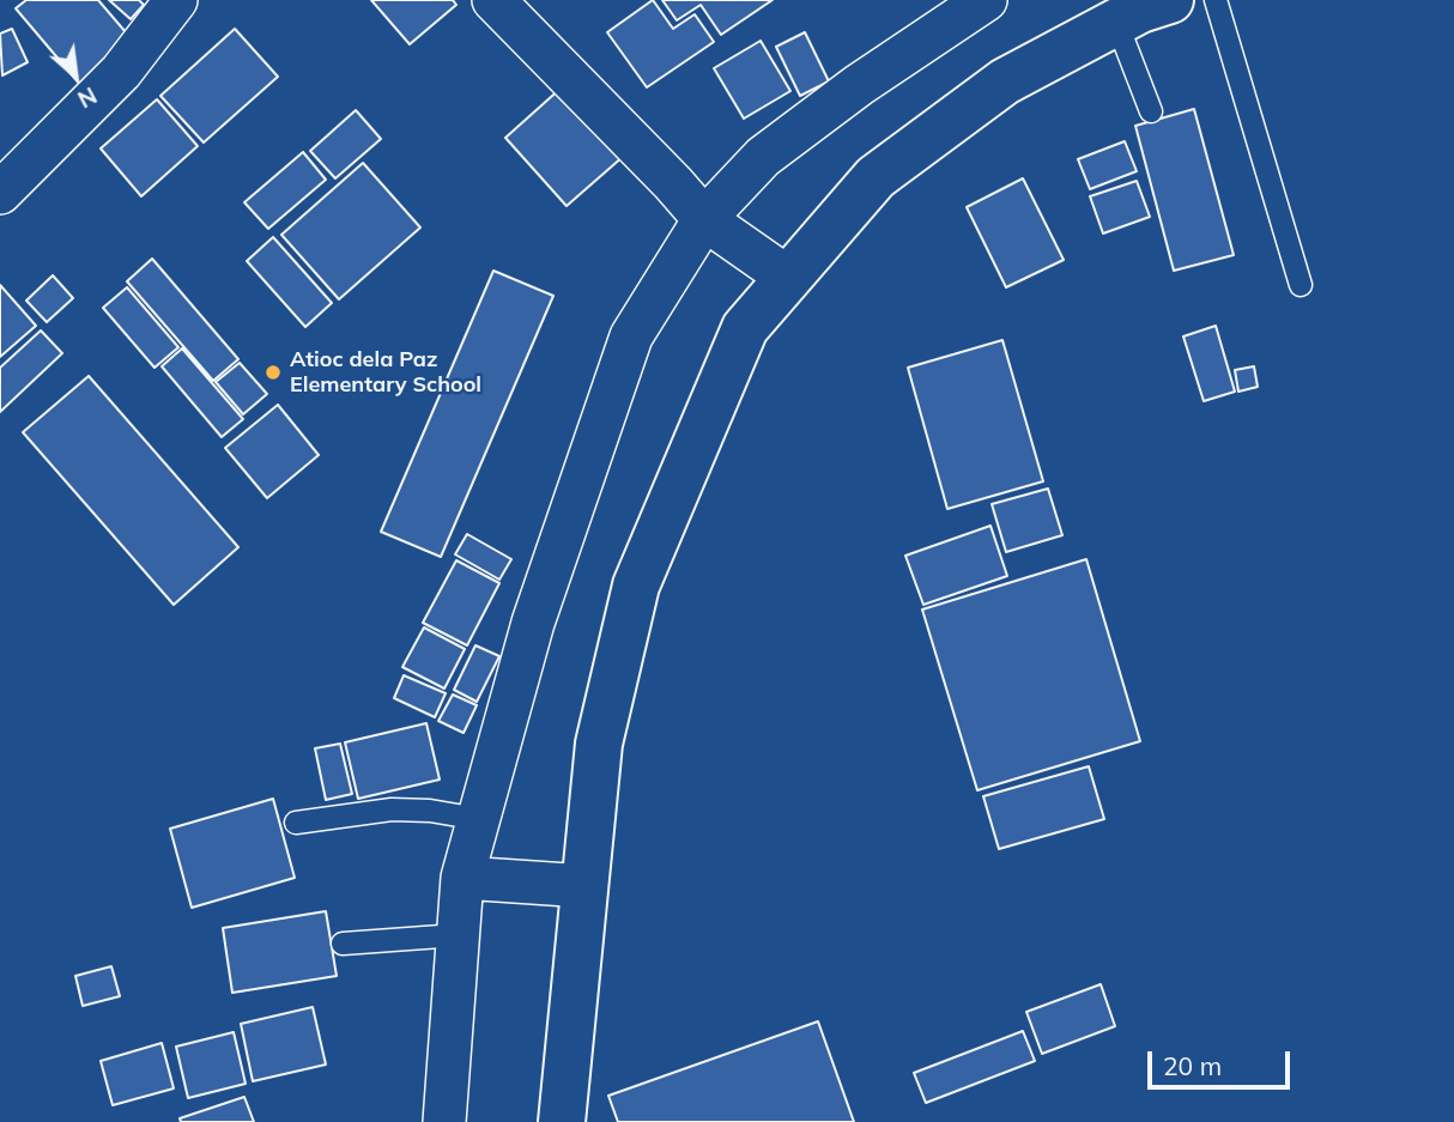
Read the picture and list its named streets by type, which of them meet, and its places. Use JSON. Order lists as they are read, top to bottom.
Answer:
{
  "places": ["Atioc dela Paz Elementary School"],
  "scale_bar": "20 m",
  "north": "bottom right"
}
